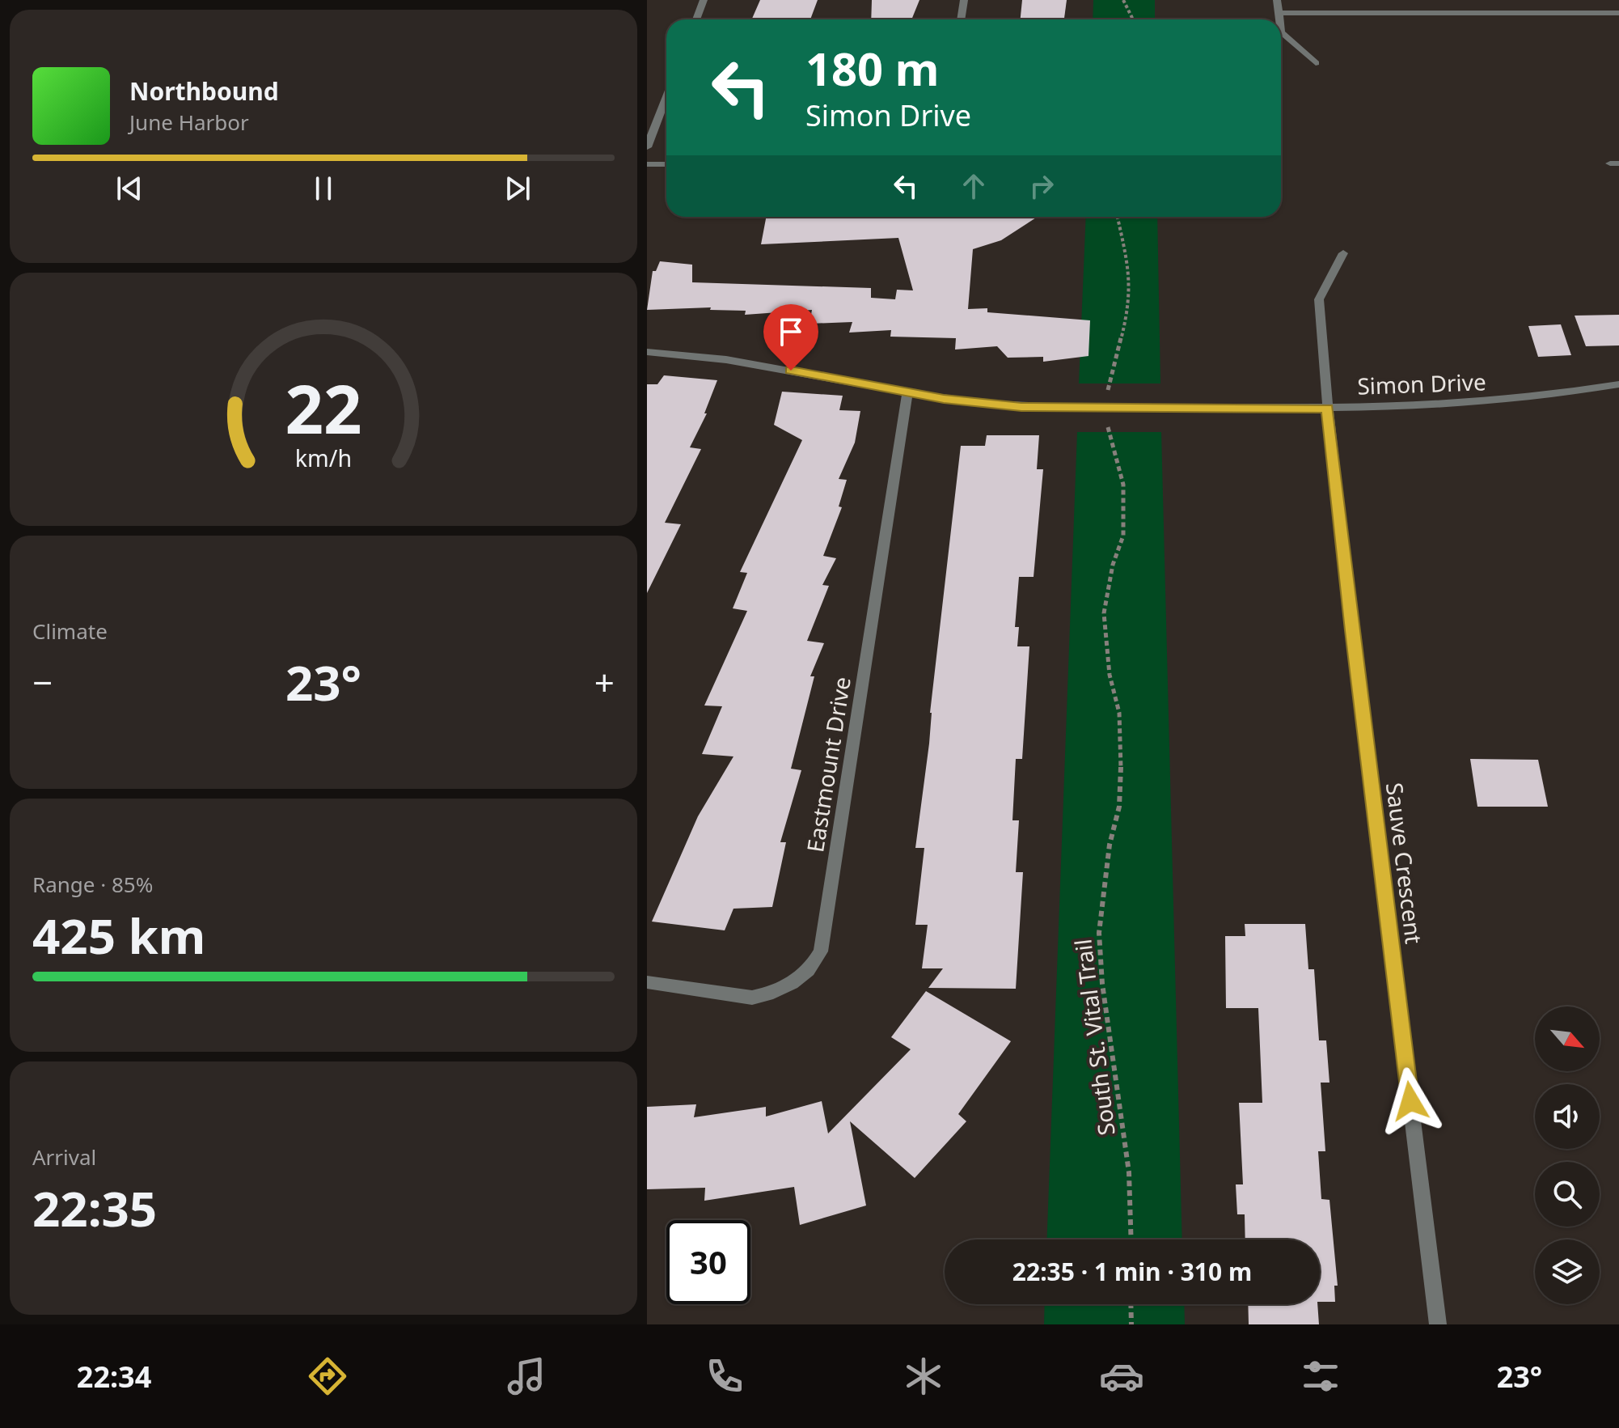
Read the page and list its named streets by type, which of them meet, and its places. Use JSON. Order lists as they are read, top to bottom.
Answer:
{
  "streets": {
    "street": ["Simon Drive", "Eastmount Drive", "Sauve Crescent"],
    "path": ["South St. Vital Trail"]
  },
  "crossings": [
    ["Simon Drive", "Eastmount Drive"],
    ["Simon Drive", "Sauve Crescent"],
    ["Simon Drive", "South St. Vital Trail"]
  ],
  "north": "bottom right",
  "page": {
    "turn": ["180 m", "Simon Drive"],
    "song": ["Northbound", "June Harbor"],
    "tile": [
      "Climate",
      ["Range · 85%", "425 km"],
      ["Arrival", "22:35"]
    ],
    "heat": ["−", "23°", "+"],
    "limit": "30",
    "trip": "22:35 · 1 min · 310 m",
    "tabs": ["22:34", "23°"],
    "gauge": ["22", "km/h"]
  }
}
